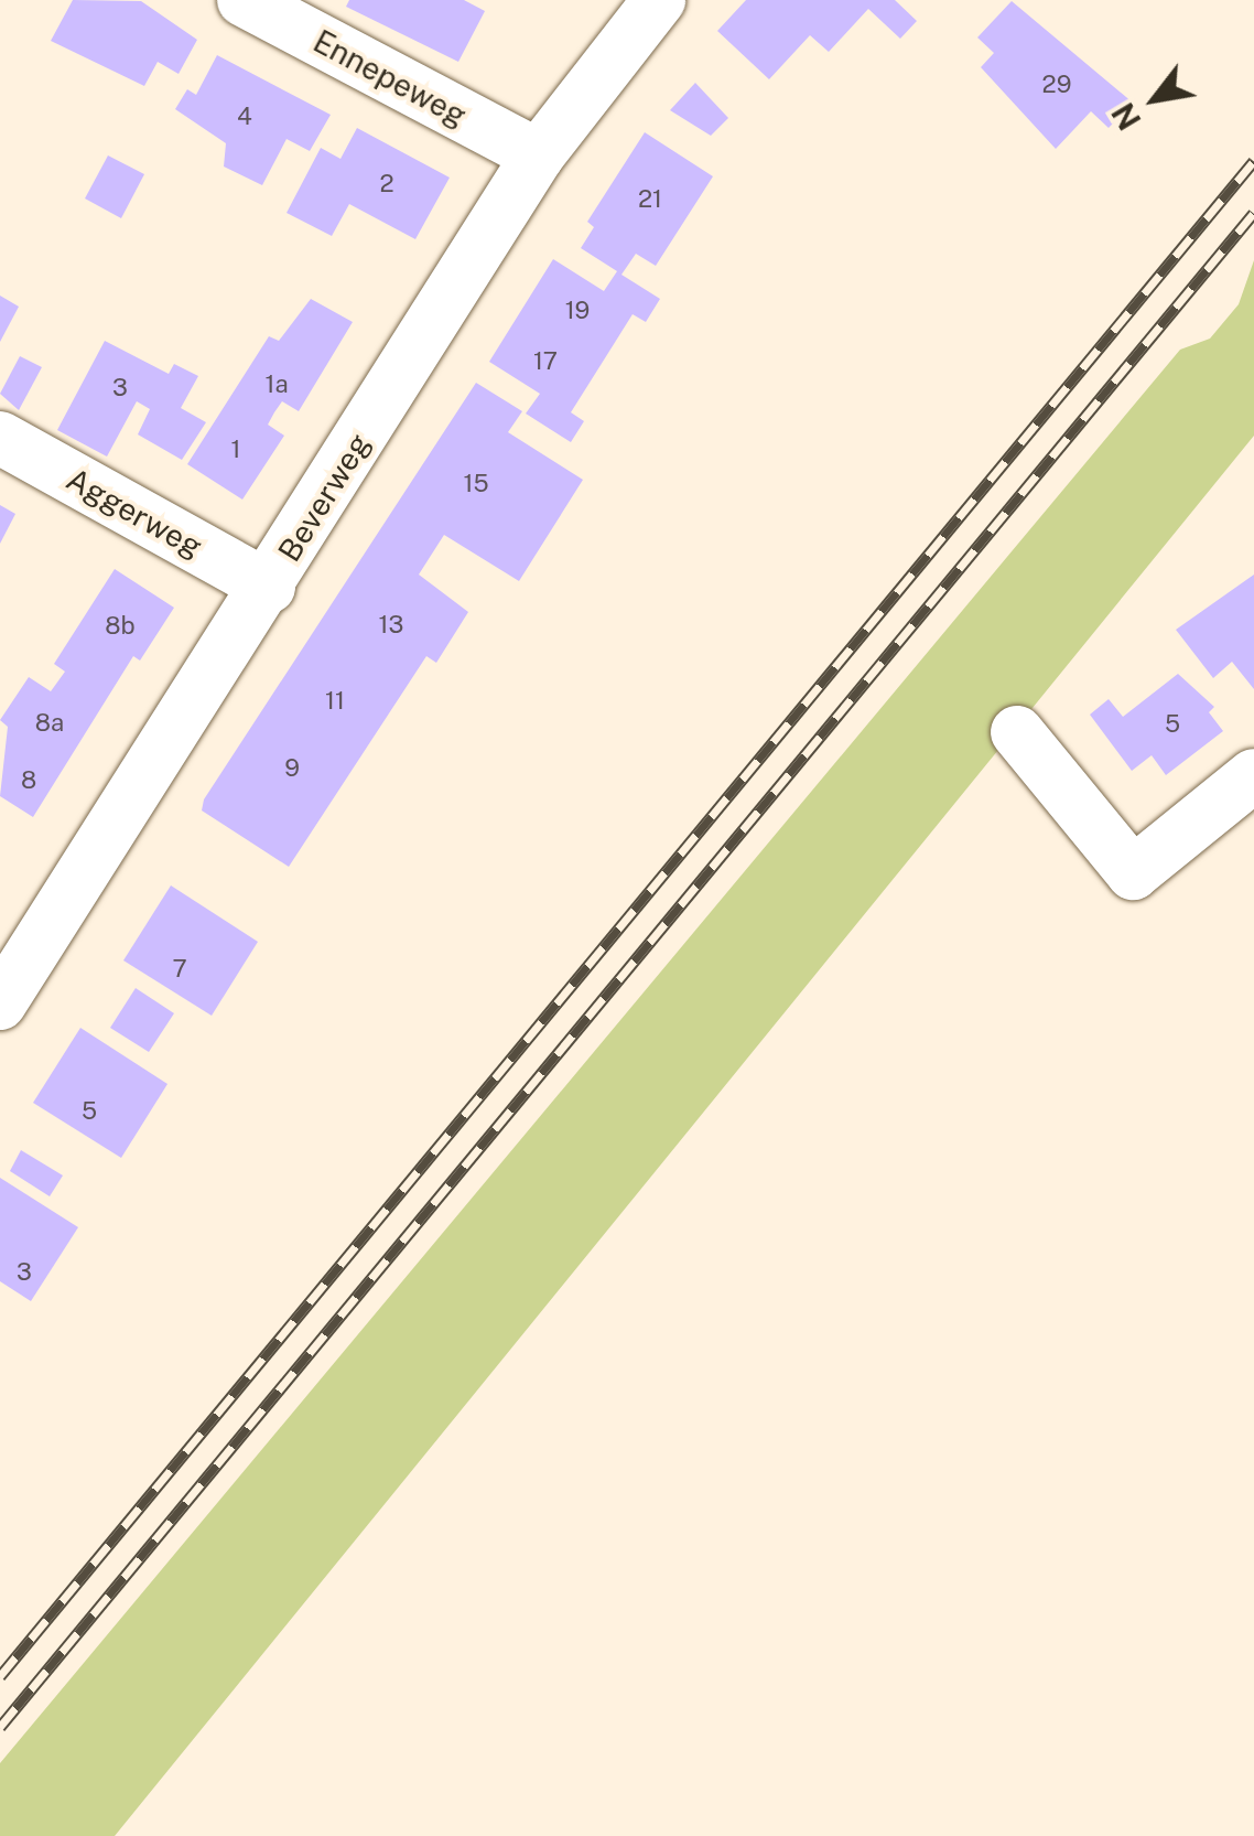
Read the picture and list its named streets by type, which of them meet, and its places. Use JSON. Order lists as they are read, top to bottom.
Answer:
{
  "streets": {
    "street": ["Ennepeweg", "Beverweg", "Aggerweg"]
  },
  "crossings": [
    ["Ennepeweg", "Beverweg"],
    ["Beverweg", "Aggerweg"]
  ],
  "house_numbers": [
    "29",
    "4",
    "2",
    "21",
    "19",
    "17",
    "1a",
    "3",
    "1",
    "15",
    "13",
    "8b",
    "11",
    "8a",
    "5",
    "9",
    "8",
    "7",
    "5",
    "3"
  ],
  "north": "bottom left"
}
